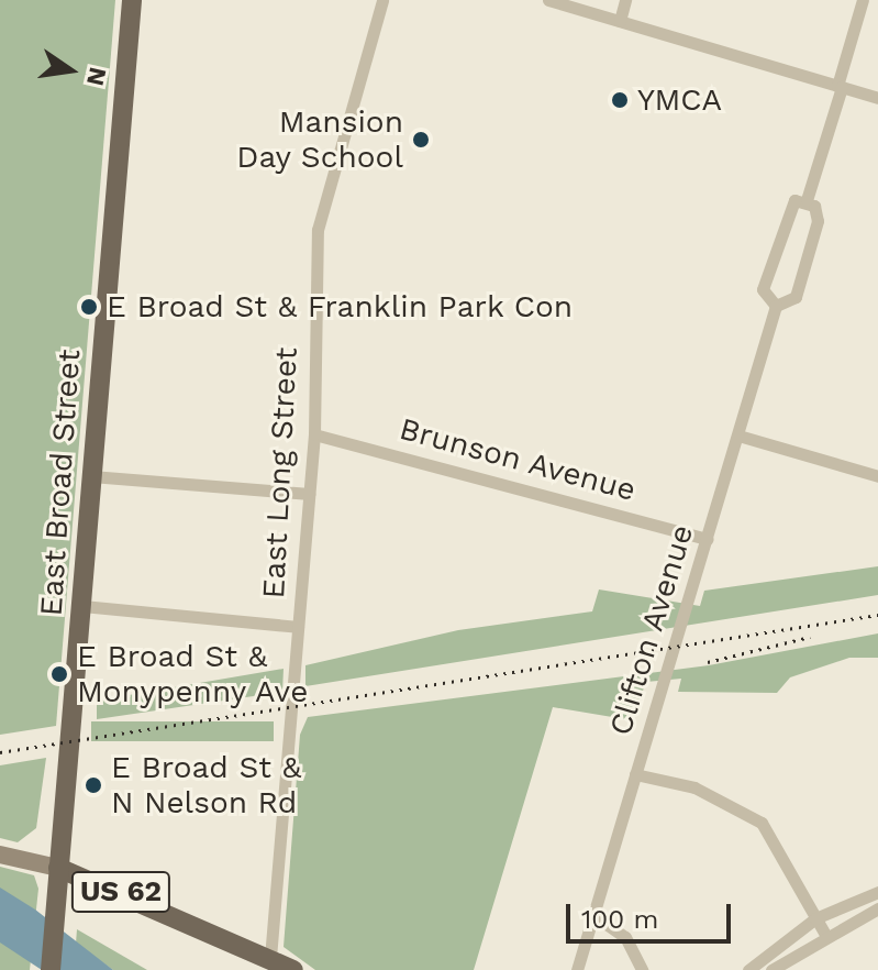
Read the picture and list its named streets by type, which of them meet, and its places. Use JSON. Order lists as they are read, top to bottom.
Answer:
{
  "streets": {
    "main road": ["East Broad Street", "US 62"],
    "street": ["Brunson Avenue", "East Long Street", "Clifton Avenue"]
  },
  "crossings": [
    ["Brunson Avenue", "East Long Street"],
    ["Brunson Avenue", "Clifton Avenue"],
    ["East Long Street", "US 62"],
    ["East Broad Street", "US 62"]
  ],
  "places": [
    "YMCA",
    "Mansion Day School",
    "E Broad St & Franklin Park Con",
    "E Broad St & Monypenny Ave",
    "E Broad St & N Nelson Rd"
  ],
  "scale_bar": "100 m",
  "north": "right"
}
